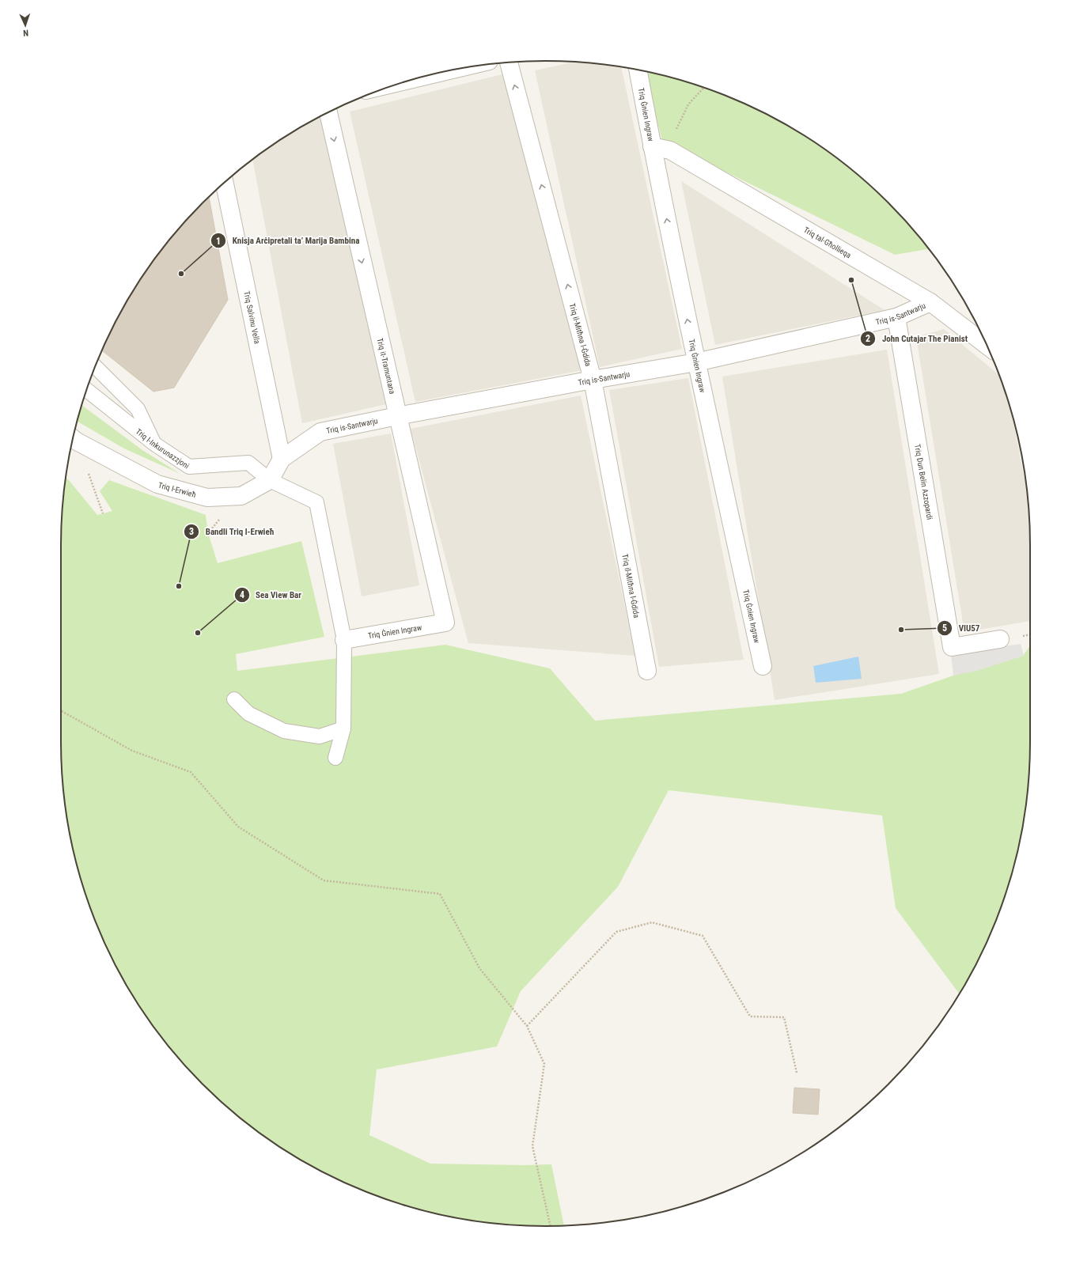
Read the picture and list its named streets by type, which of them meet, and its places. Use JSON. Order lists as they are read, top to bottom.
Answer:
{
  "streets": {
    "street": [
      "Triq Ġnien Ingraw",
      "Triq tal-Għollieqa",
      "Triq is-Santwarju",
      "Triq Salvinu Vella",
      "Triq il-Mitħna l-Ġdida",
      "Triq it-Tramuntana",
      "Triq Dun Belin Azzopardi",
      "Triq l-Erwieħ"
    ],
    "lane": ["Triq l-Inkurunazzjoni"]
  },
  "crossings": [
    ["Triq Ġnien Ingraw", "Triq tal-Għollieqa"],
    ["Triq Ġnien Ingraw", "Triq is-Santwarju"],
    ["Triq Ġnien Ingraw", "Triq it-Tramuntana"],
    ["Triq Ġnien Ingraw", "Triq l-Inkurunazzjoni"],
    ["Triq tal-Għollieqa", "Triq is-Santwarju"],
    ["Triq is-Santwarju", "Triq Salvinu Vella"],
    ["Triq is-Santwarju", "Triq il-Mitħna l-Ġdida"],
    ["Triq is-Santwarju", "Triq it-Tramuntana"],
    ["Triq is-Santwarju", "Triq Dun Belin Azzopardi"],
    ["Triq l-Inkurunazzjoni", "Triq l-Erwieħ"]
  ],
  "one_way": ["Triq il-Mitħna l-Ġdida", "Triq it-Tramuntana"],
  "places": [
    "Knisja Arċipretali ta’ Marija Bambina",
    "John Cutajar The Pianist",
    "Bandli Triq l-Erwieħ",
    "VIU57",
    "Sea View Bar"
  ],
  "north": "bottom"
}
